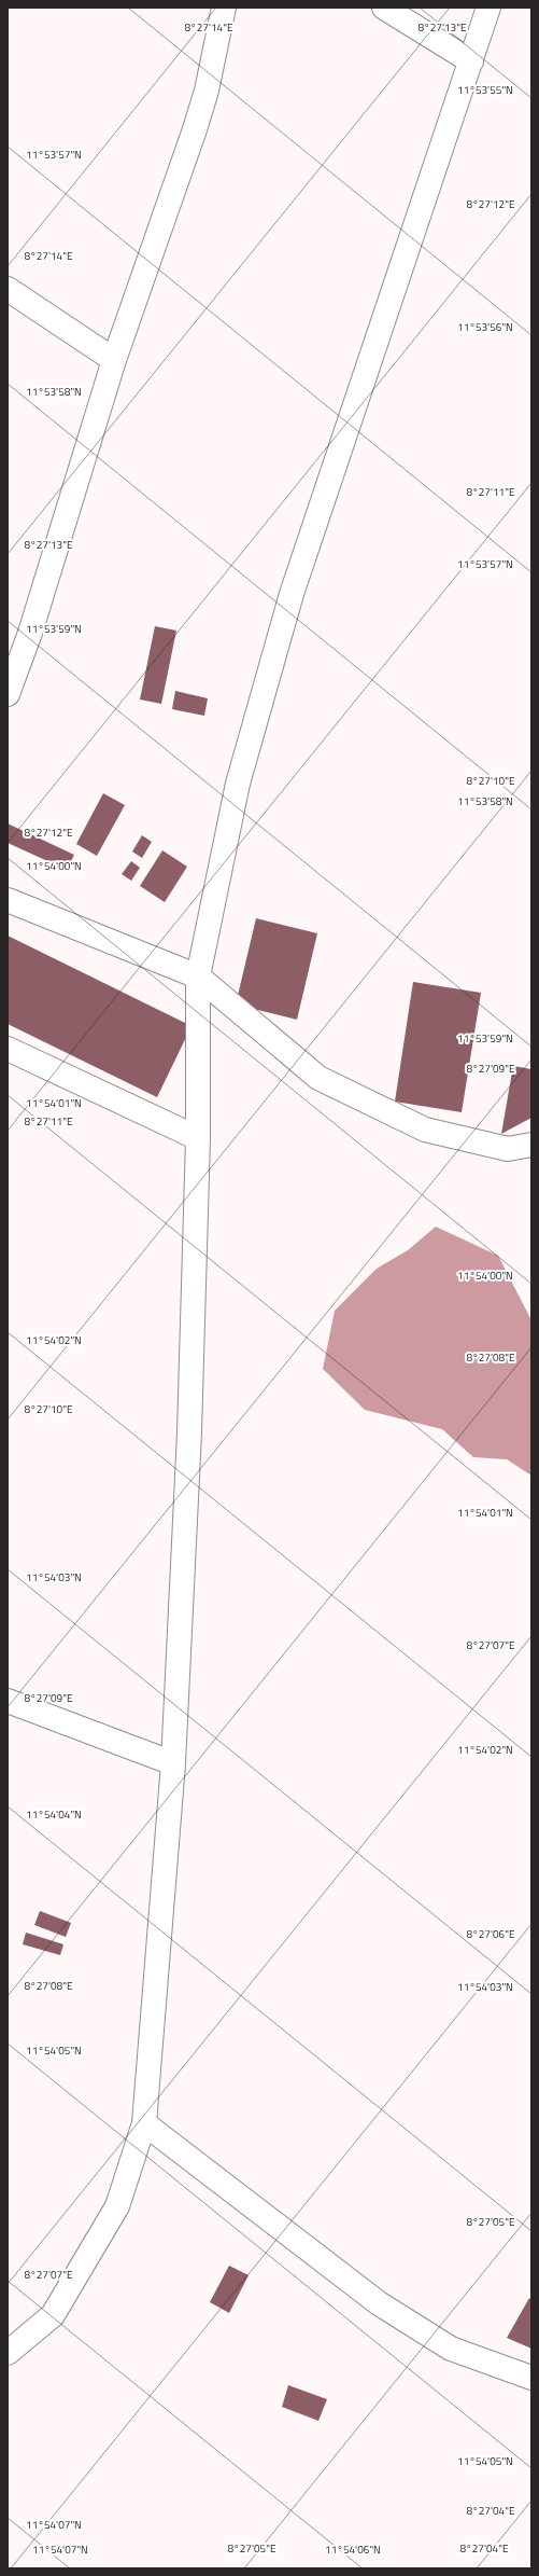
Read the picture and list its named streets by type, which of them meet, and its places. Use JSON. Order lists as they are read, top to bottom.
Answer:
{
  "coordinates": [
    "8°27'14\"E",
    "8°27'13\"E",
    "11°53'55\"N",
    "11°53'57\"N",
    "8°27'12\"E",
    "11°53'56\"N",
    "11°53'58\"N",
    "8°27'11\"E",
    "11°53'59\"N",
    "8°27'10\"E",
    "11°54'00\"N",
    "8°27'09\"E",
    "11°54'01\"N",
    "11°54'02\"N",
    "8°27'08\"E",
    "11°54'03\"N",
    "8°27'07\"E",
    "11°54'04\"N",
    "8°27'06\"E",
    "11°54'05\"N",
    "8°27'05\"E",
    "8°27'04\"E",
    "11°54'07\"N",
    "11°54'06\"N"
  ]
}
